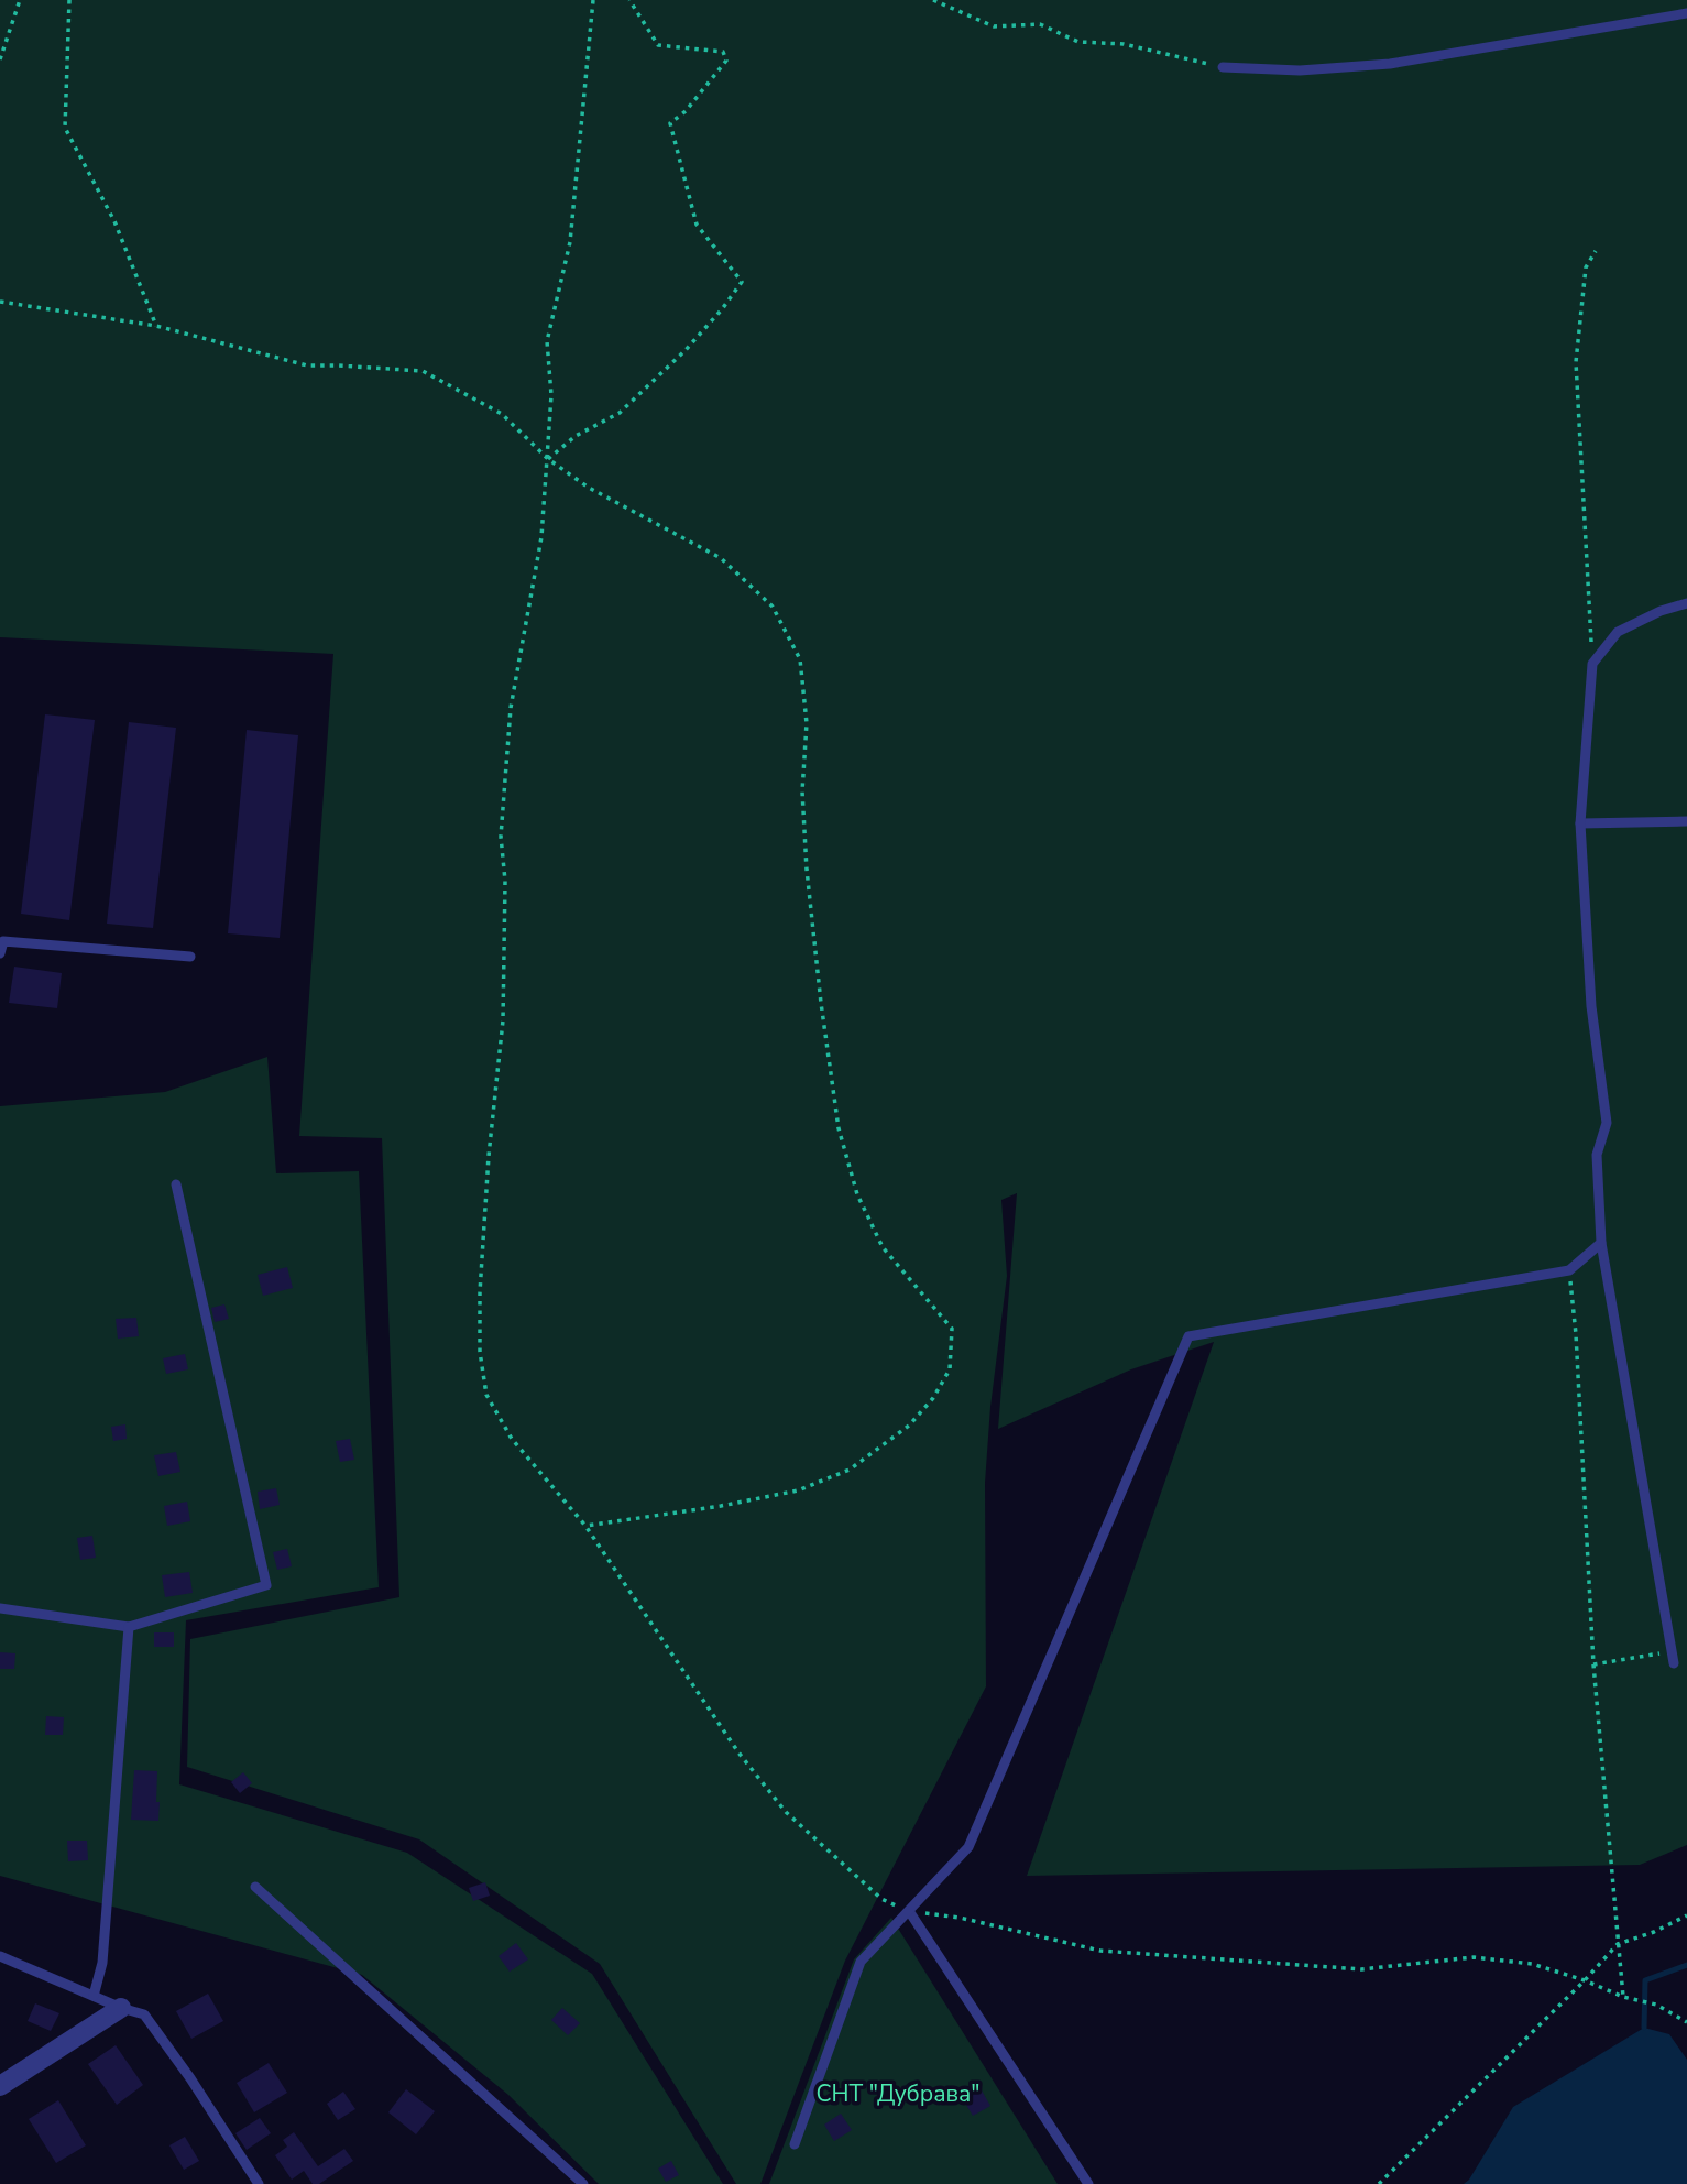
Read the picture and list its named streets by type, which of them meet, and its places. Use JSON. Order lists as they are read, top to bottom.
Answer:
{
  "parks": ["СНТ \"Дубрава\""]
}
